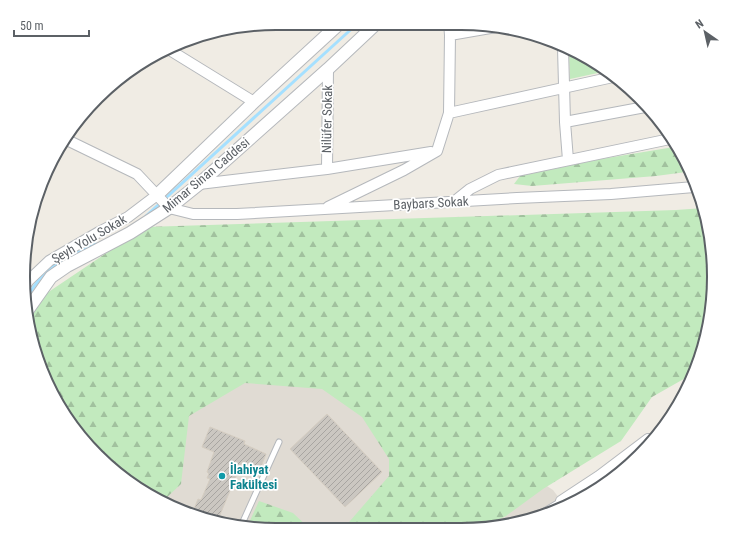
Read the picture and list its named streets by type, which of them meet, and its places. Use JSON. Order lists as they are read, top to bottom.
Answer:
{
  "streets": {
    "street": [
      "Nilüfer Sokak",
      "Mimar Sinan Caddesi",
      "Baybars Sokak",
      "Şeyh Yolu Sokak"
    ]
  },
  "crossings": [
    ["Nilüfer Sokak", "Mimar Sinan Caddesi"],
    ["Mimar Sinan Caddesi", "Baybars Sokak"],
    ["Mimar Sinan Caddesi", "Şeyh Yolu Sokak"]
  ],
  "places": ["İlahiyat Fakültesi"],
  "scale_bar": "50 m",
  "north": "top left"
}
